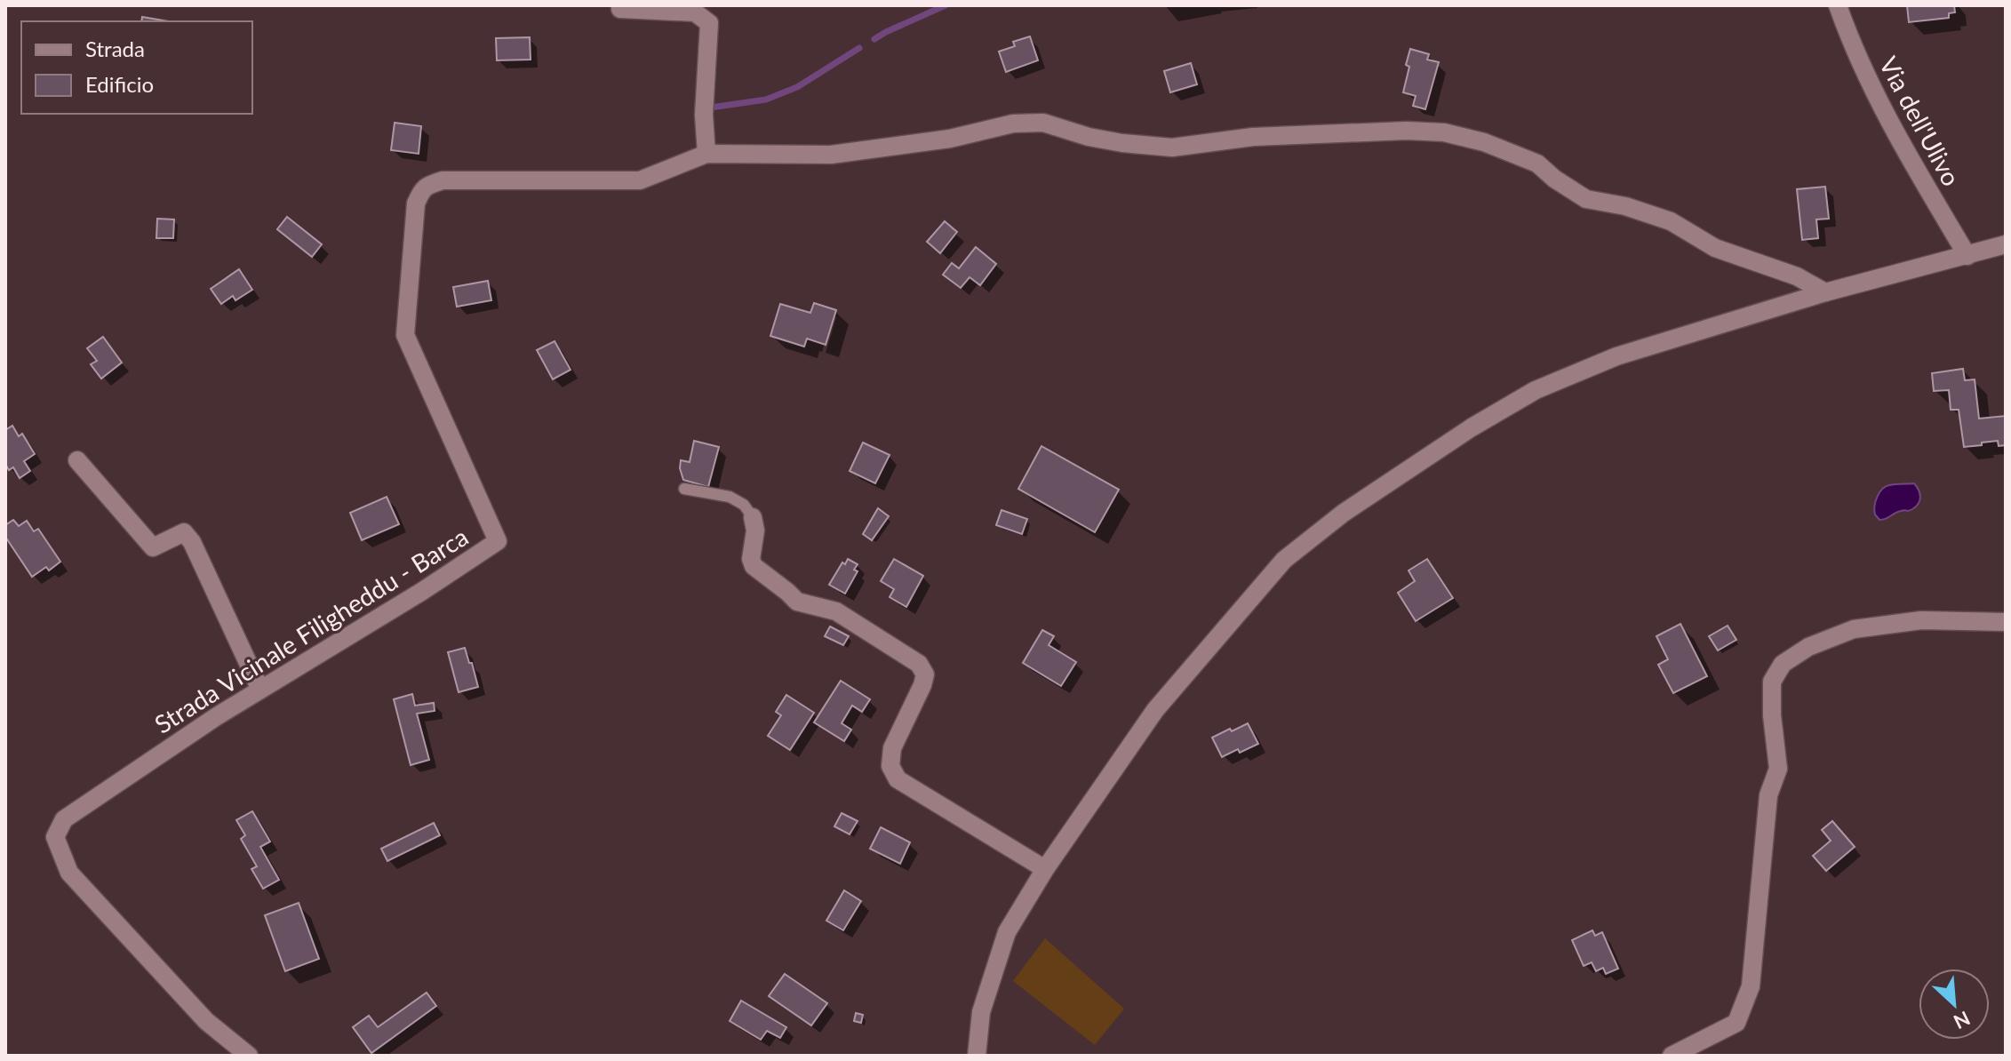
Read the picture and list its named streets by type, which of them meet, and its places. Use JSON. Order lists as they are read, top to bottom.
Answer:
{
  "streets": {
    "street": ["Via dell'Ulivo", "Strada Vicinale Filigheddu - Barca"]
  },
  "legend": ["Strada", "Edificio"],
  "north": "bottom right"
}
